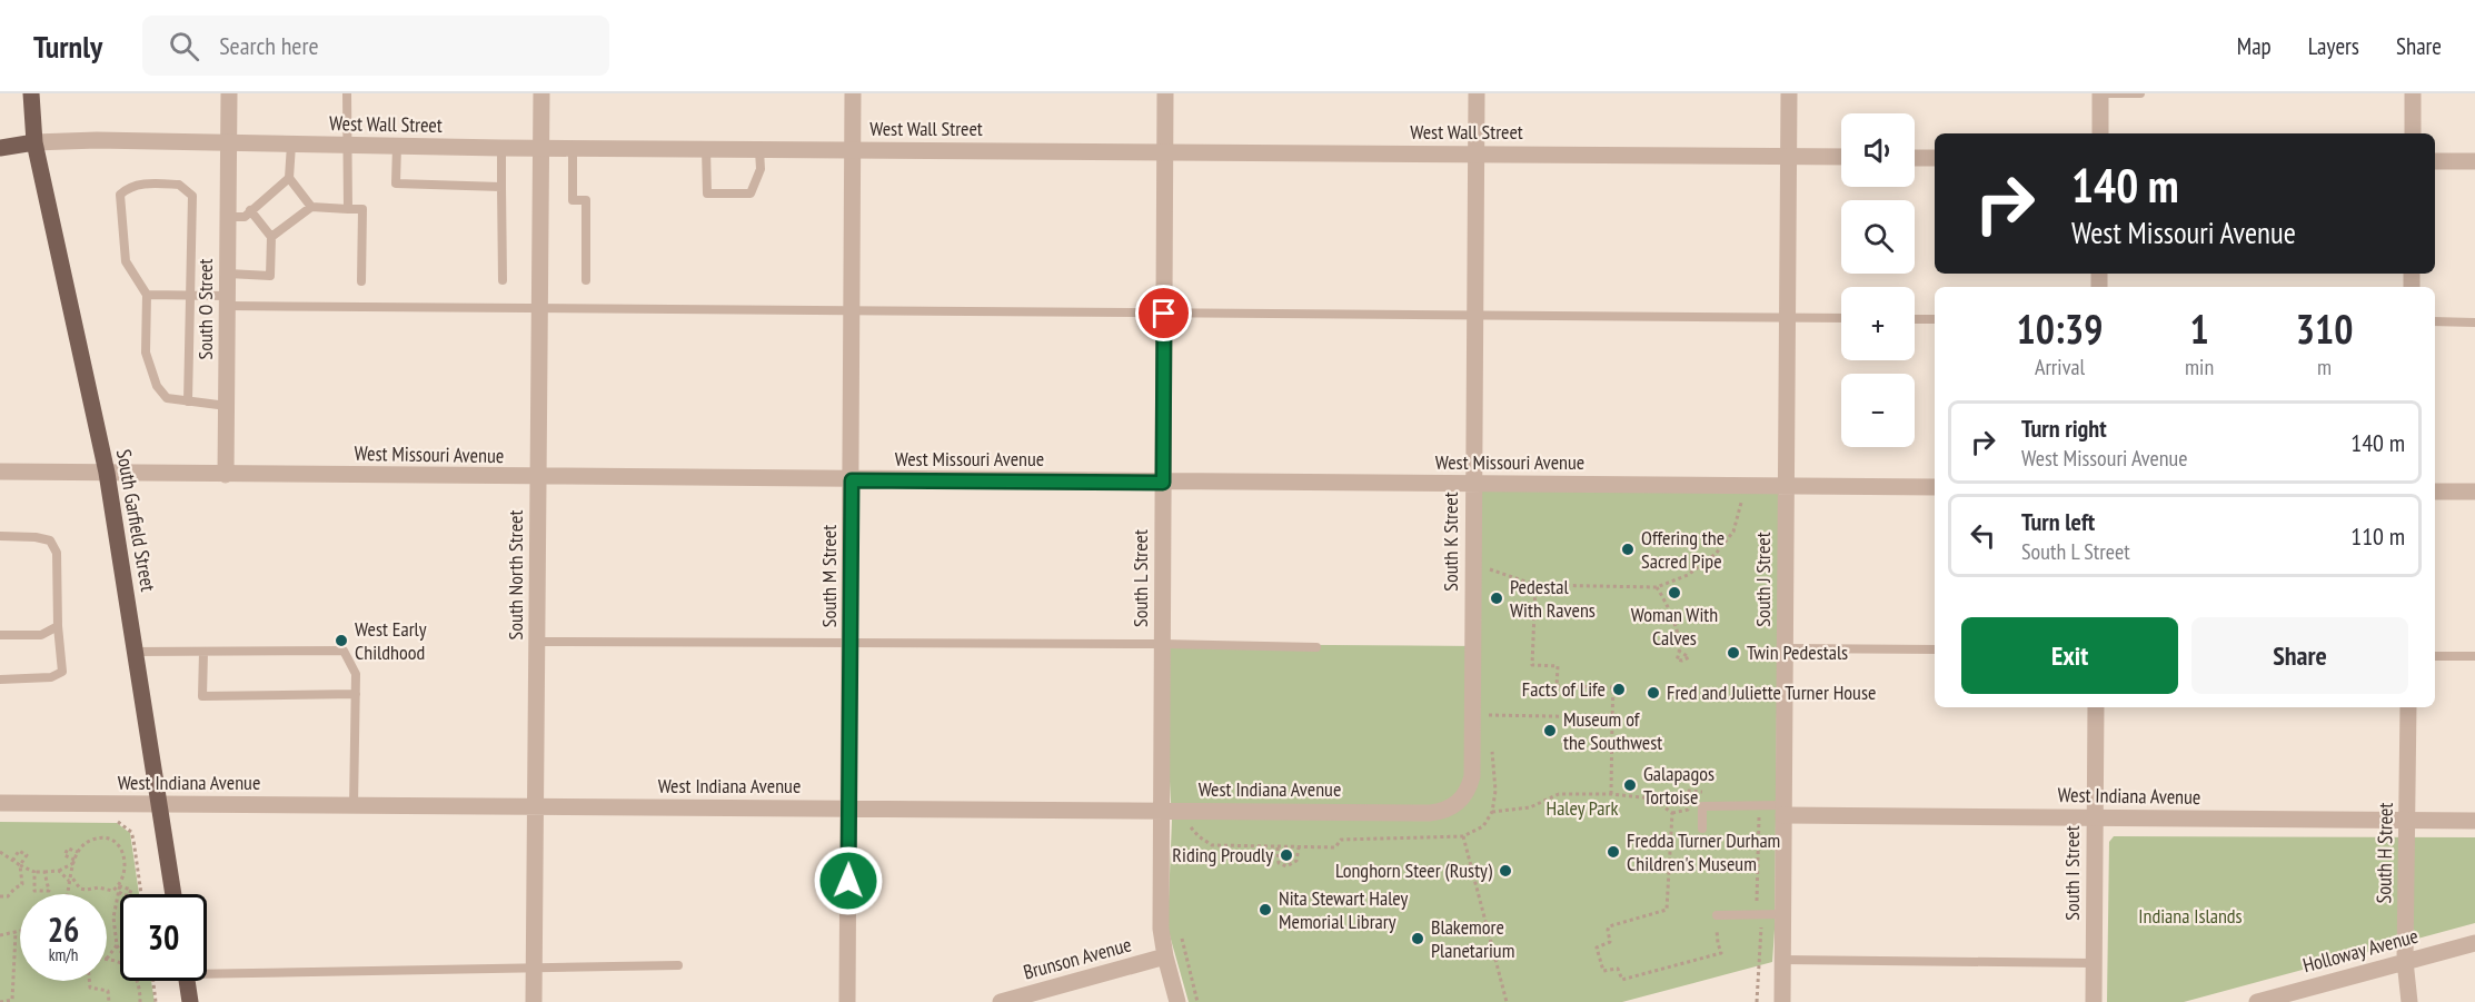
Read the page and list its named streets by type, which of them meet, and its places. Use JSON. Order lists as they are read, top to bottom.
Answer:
{
  "streets": {
    "main road": ["West Wall Street", "South Garfield Street"],
    "street": [
      "South O Street",
      "West Missouri Avenue",
      "South K Street",
      "South North Street",
      "South M Street",
      "South L Street",
      "South J Street",
      "West Indiana Avenue",
      "South H Street",
      "South I Street",
      "Holloway Avenue",
      "Brunson Avenue"
    ]
  },
  "crossings": [
    ["West Wall Street", "South O Street"],
    ["West Wall Street", "South Garfield Street"],
    ["West Wall Street", "South K Street"],
    ["West Wall Street", "South North Street"],
    ["West Wall Street", "South M Street"],
    ["West Wall Street", "South L Street"],
    ["West Wall Street", "South J Street"],
    ["South O Street", "West Missouri Avenue"],
    ["West Missouri Avenue", "South Garfield Street"],
    ["West Missouri Avenue", "South K Street"],
    ["West Missouri Avenue", "South North Street"],
    ["West Missouri Avenue", "South M Street"],
    ["West Missouri Avenue", "South L Street"],
    ["West Missouri Avenue", "South J Street"],
    ["South Garfield Street", "West Indiana Avenue"],
    ["South K Street", "West Indiana Avenue"],
    ["South North Street", "West Indiana Avenue"],
    ["South M Street", "West Indiana Avenue"],
    ["South L Street", "West Indiana Avenue"],
    ["South L Street", "Brunson Avenue"],
    ["South J Street", "West Indiana Avenue"],
    ["West Indiana Avenue", "South H Street"],
    ["West Indiana Avenue", "South I Street"],
    ["South H Street", "Holloway Avenue"]
  ],
  "parks": ["Haley Park", "Indiana Islands"],
  "places": [
    "Offering the Sacred Pipe",
    "Woman With Calves",
    "Pedestal With Ravens",
    "West Early Childhood",
    "Twin Pedestals",
    "Facts of Life",
    "Fred and Juliette Turner House",
    "Museum of the Southwest",
    "Galapagos Tortoise",
    "Fredda Turner Durham Children's Museum",
    "Riding Proudly",
    "Longhorn Steer (Rusty)",
    "Nita Stewart Haley Memorial Library",
    "Blakemore Planetarium"
  ],
  "page": {
    "header": "Turnly",
    "search": "Search here",
    "nav": ["Map", "Layers", "Share"],
    "map_buttons": ["+", "−"],
    "turn": ["140 m", "West Missouri Avenue"],
    "eta": [
      "10:39",
      "Arrival",
      "1",
      "min",
      "310",
      "m"
    ],
    "list": [
      {
        "name": "Turn right",
        "note": "West Missouri Avenue",
        "value": "140 m"
      },
      {
        "name": "Turn left",
        "note": "South L Street",
        "value": "110 m"
      }
    ],
    "buttons": ["Exit", "Share"],
    "speed": "26 km/h",
    "limit": "30"
  }
}
